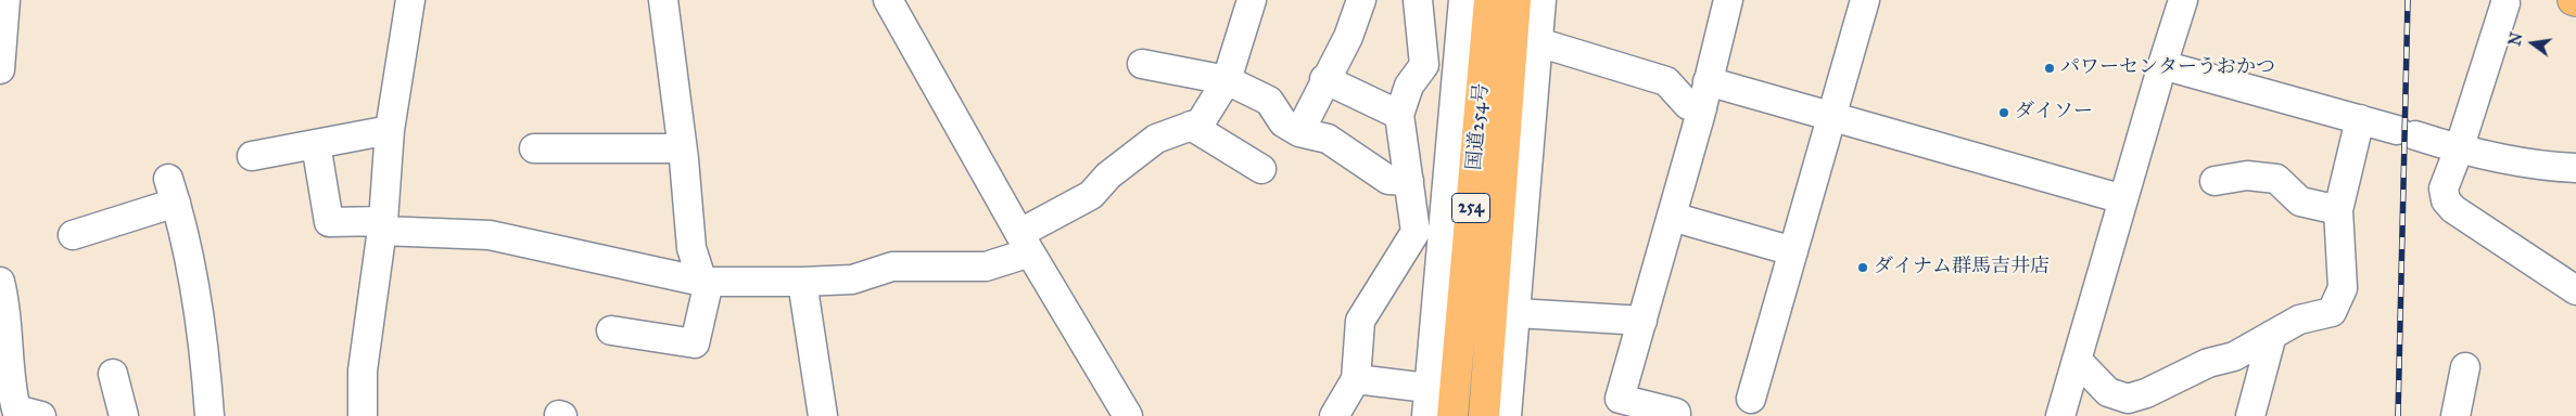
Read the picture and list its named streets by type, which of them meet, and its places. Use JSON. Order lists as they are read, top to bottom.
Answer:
{
  "streets": {
    "highway": ["国道254号", "254"]
  },
  "places": ["パワーセンターうおかつ", "ダイソー", "ダイナム群馬吉井店"],
  "north": "left"
}
